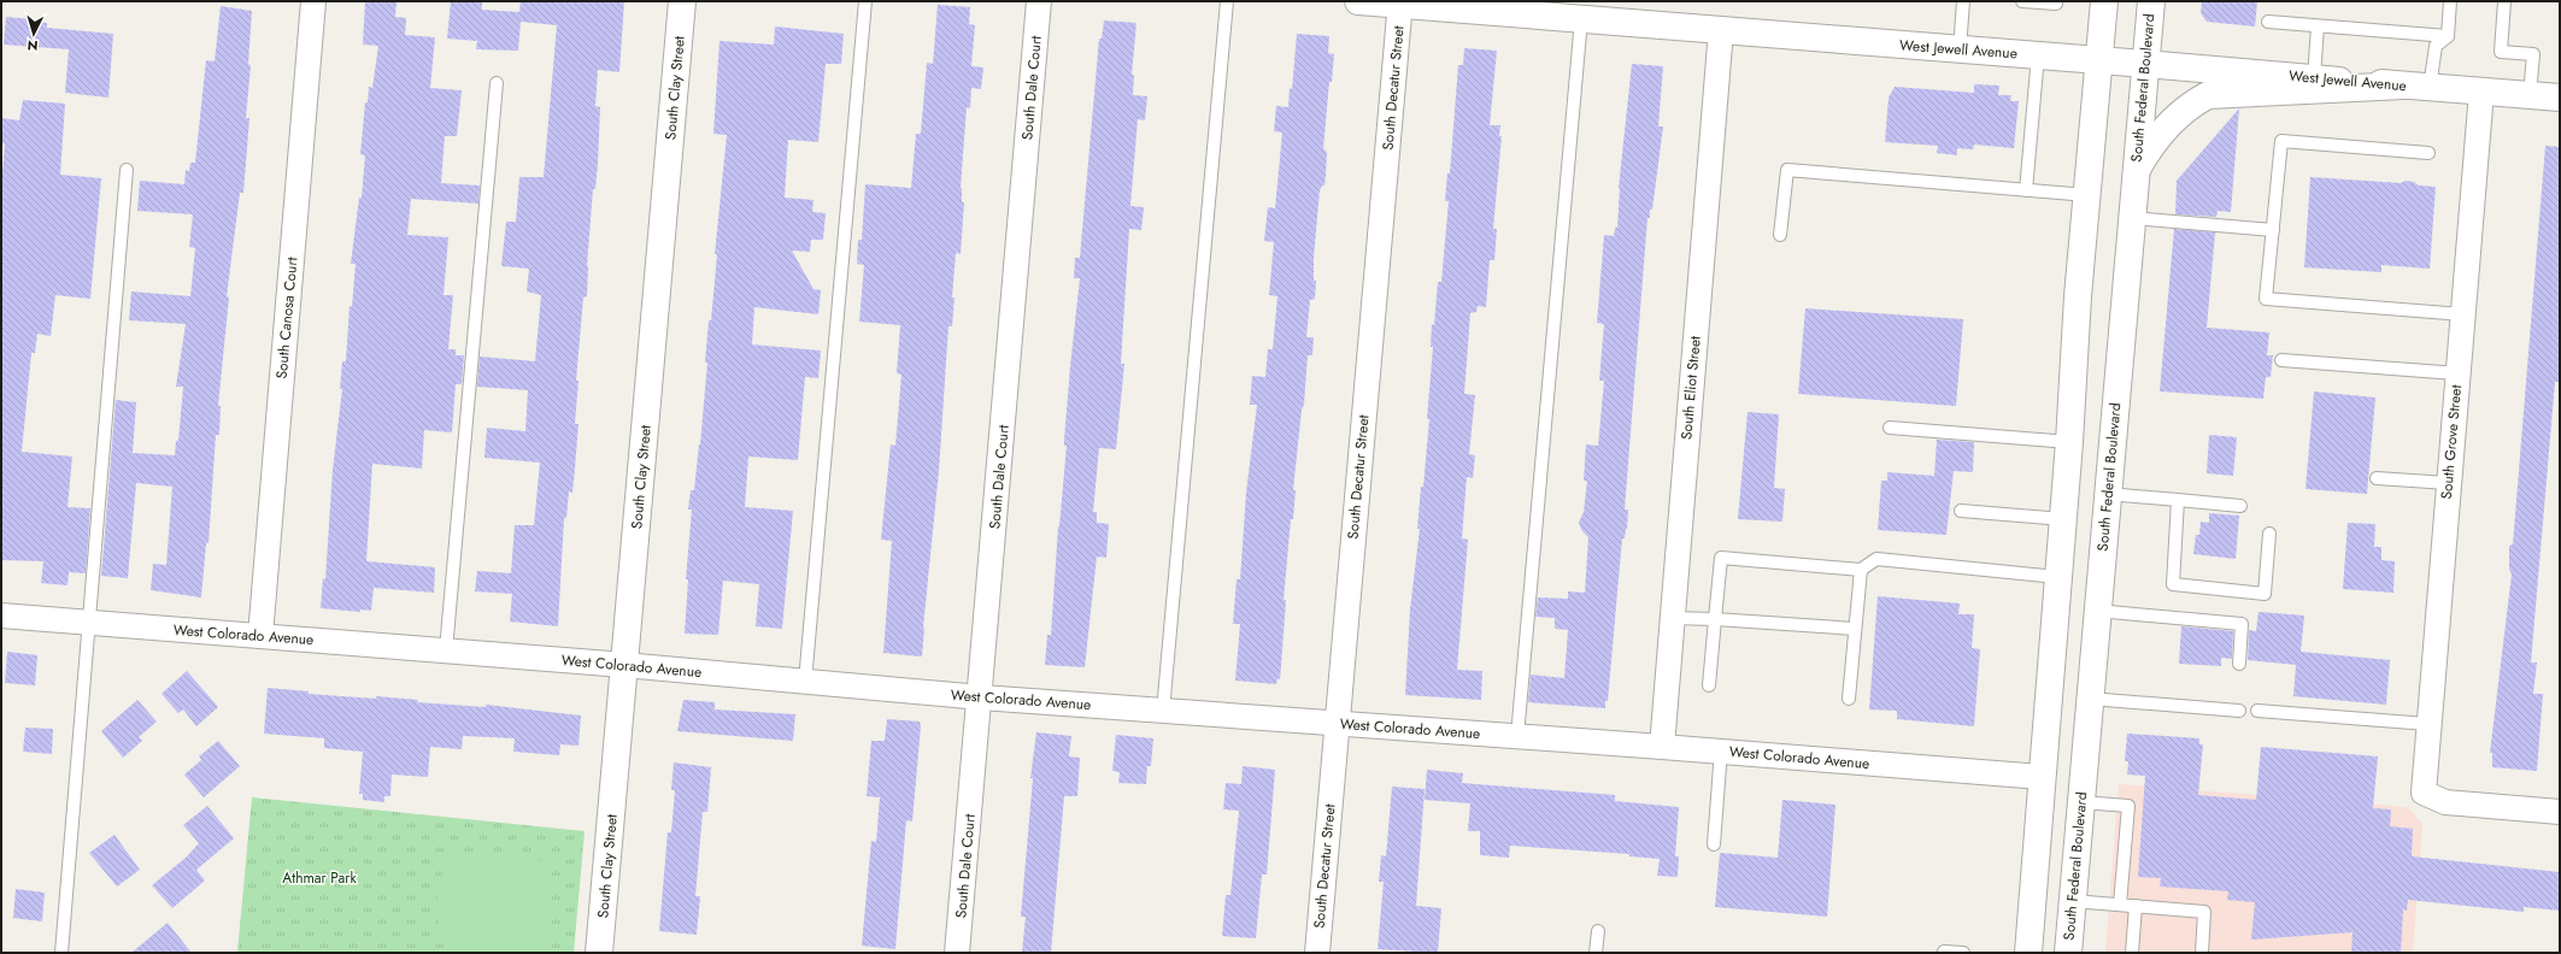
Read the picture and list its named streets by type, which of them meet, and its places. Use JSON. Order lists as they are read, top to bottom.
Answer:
{
  "streets": {
    "main road": ["West Jewell Avenue", "South Clay Street", "South Federal Boulevard"],
    "street": [
      "South Dale Court",
      "South Decatur Street",
      "South Canosa Court",
      "South Eliot Street",
      "South Grove Street",
      "West Colorado Avenue"
    ]
  },
  "crossings": [
    ["West Jewell Avenue", "South Decatur Street"],
    ["West Jewell Avenue", "South Federal Boulevard"],
    ["West Jewell Avenue", "South Eliot Street"],
    ["West Jewell Avenue", "South Grove Street"],
    ["South Clay Street", "West Colorado Avenue"],
    ["South Dale Court", "West Colorado Avenue"],
    ["South Decatur Street", "West Colorado Avenue"],
    ["South Canosa Court", "West Colorado Avenue"],
    ["South Eliot Street", "West Colorado Avenue"]
  ],
  "parks": ["Athmar Park"],
  "north": "bottom"
}
